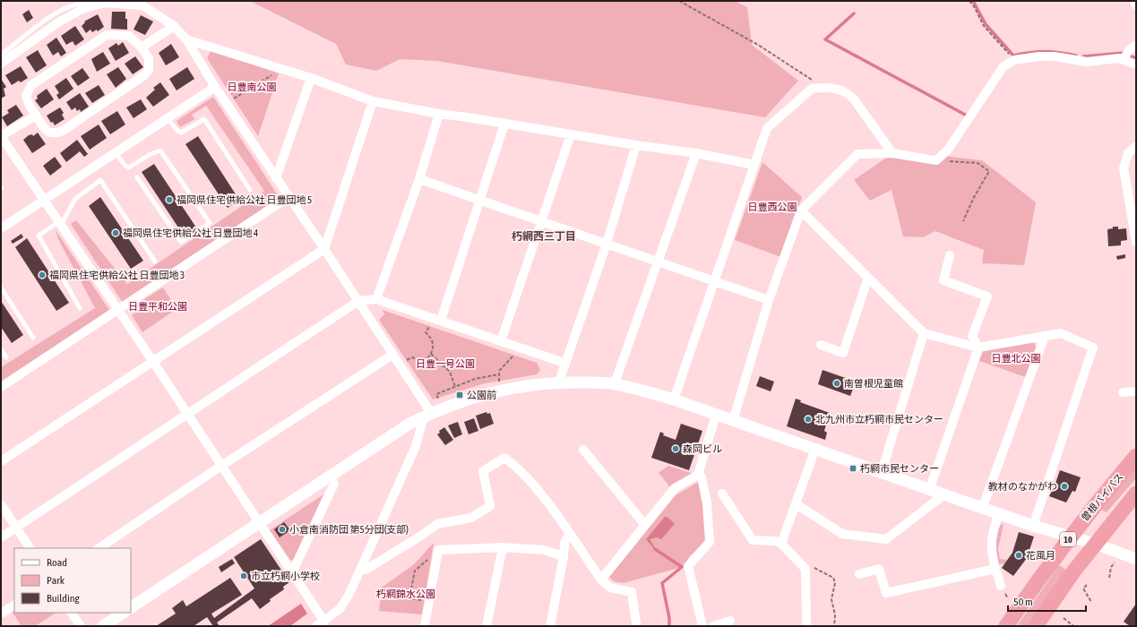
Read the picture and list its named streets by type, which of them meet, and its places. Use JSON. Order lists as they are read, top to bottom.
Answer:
{
  "streets": {
    "highway": ["曽根バイパス", "10"]
  },
  "districts": ["朽網西三丁目"],
  "parks": [
    "日豊南公園",
    "日豊西公園",
    "日豊平和公園",
    "日豊北公園",
    "日豊一号公園",
    "朽網錦水公園"
  ],
  "places": {
    "other": [
      "福岡県住宅供給公社 日豊団地 5",
      "福岡県住宅供給公社 日豊団地 4",
      "福岡県住宅供給公社 日豊団地 3",
      "南曽根児童館",
      "北九州市立朽網市民センター",
      "森岡ビル",
      "教材のなかがわ",
      "小倉南消防団 第5分団(支部)",
      "花風月",
      "市立朽網小学校"
    ],
    "transit": ["公園前", "朽網市民センター"]
  },
  "legend": ["Road", "Park", "Building"],
  "scale_bar": "50 m"
}
